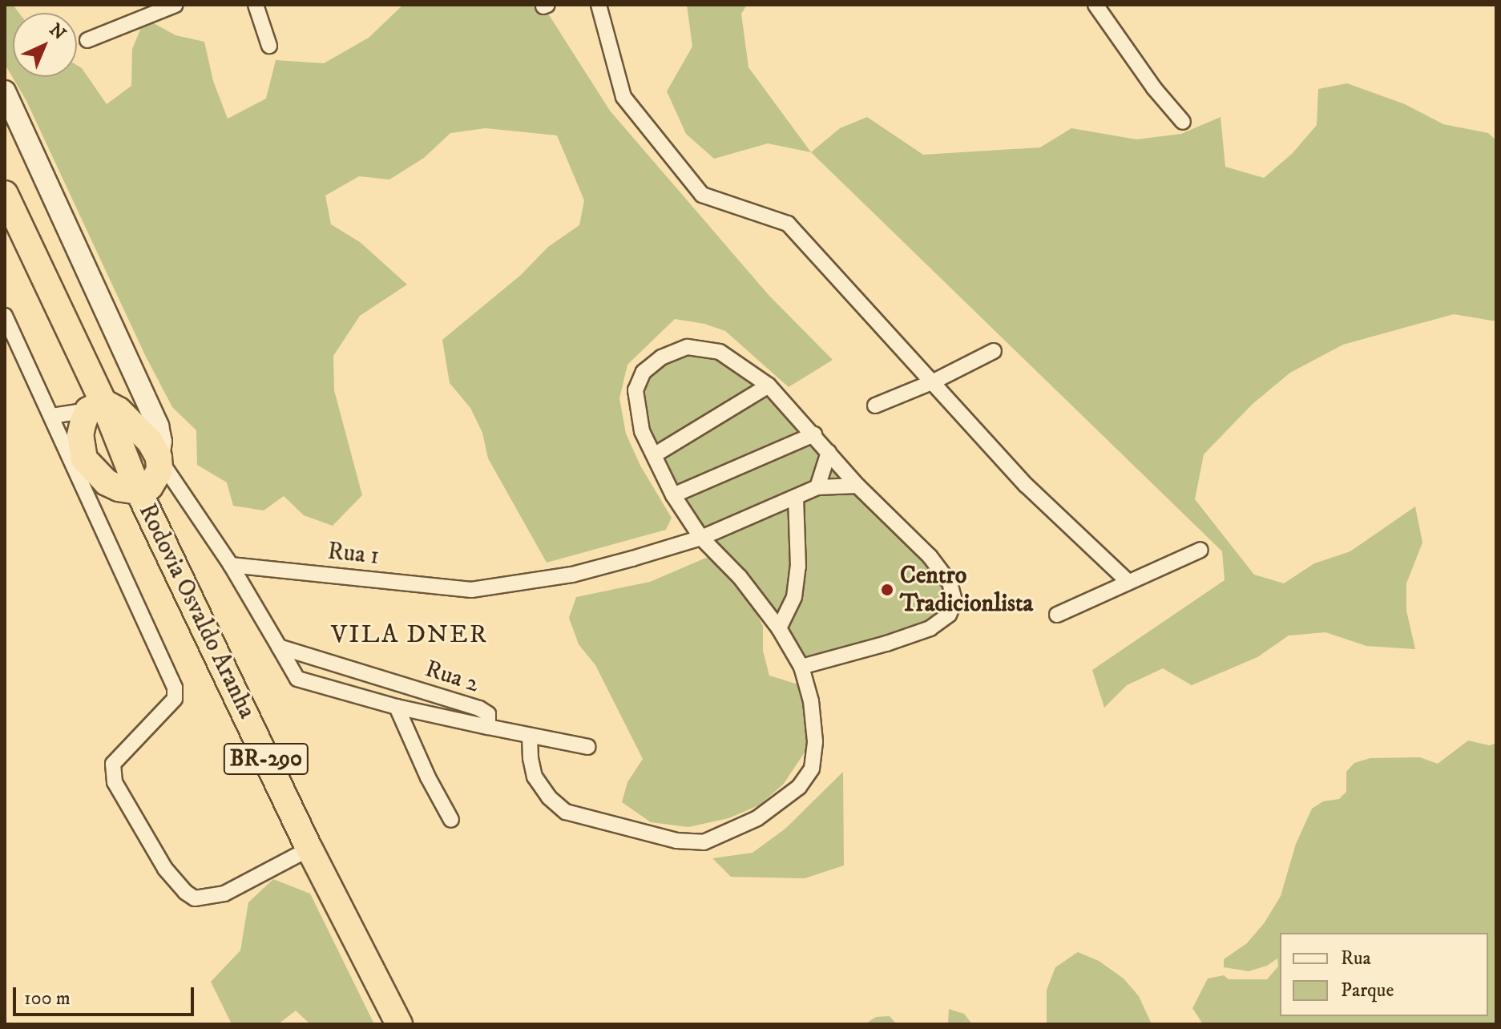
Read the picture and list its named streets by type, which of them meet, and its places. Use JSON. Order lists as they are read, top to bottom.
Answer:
{
  "streets": {
    "highway": ["Rodovia Osvaldo Aranha", "BR-290"],
    "street": ["Rua 1", "Rua 2"]
  },
  "crossings": [
    ["Rua 1", "Rua 2"]
  ],
  "districts": ["VILA DNER"],
  "places": ["Centro Tradicionlista"],
  "legend": ["Rua", "Parque"],
  "scale_bar": "100 m",
  "north": "top right"
}
